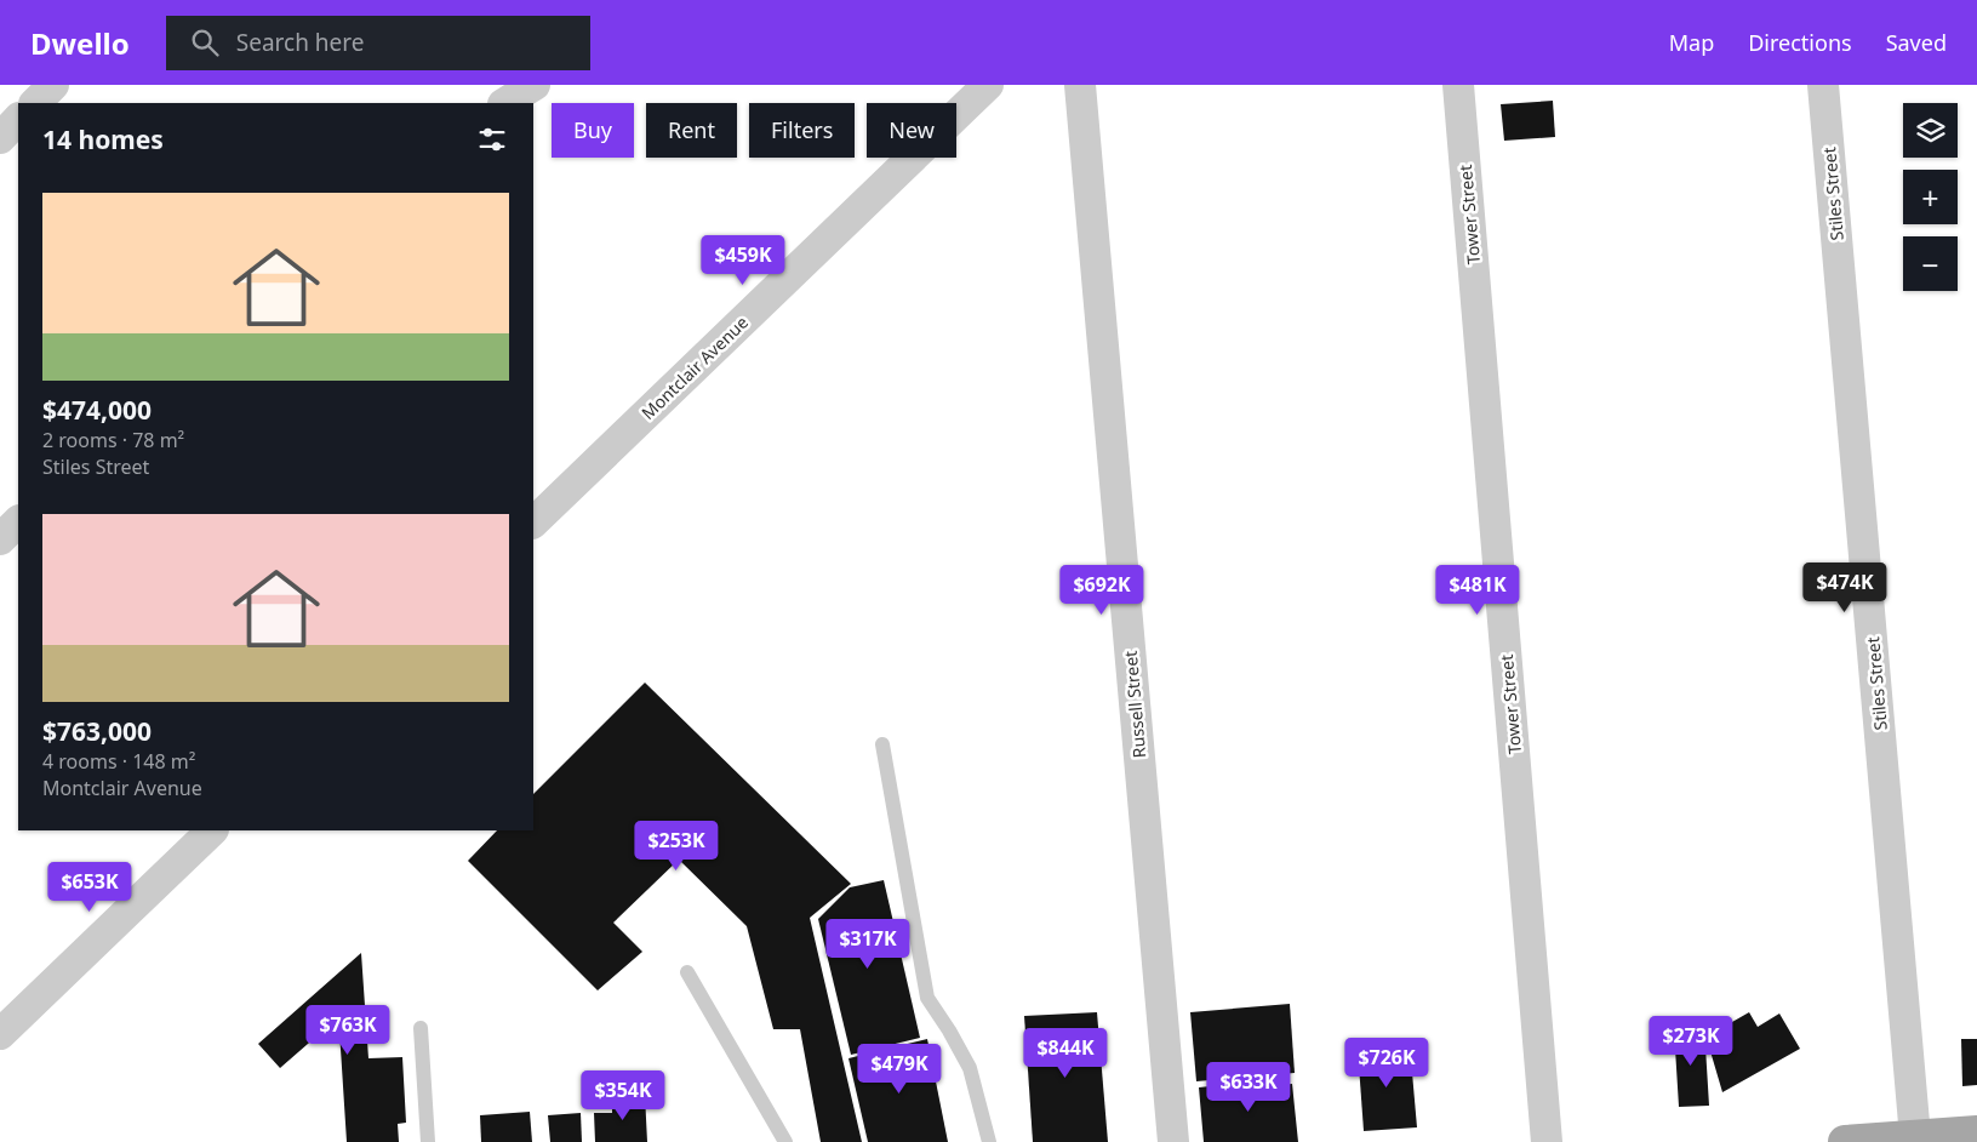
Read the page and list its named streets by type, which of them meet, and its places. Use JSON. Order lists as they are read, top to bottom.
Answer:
{
  "streets": {
    "street": [
      "Stiles Street",
      "Tower Street",
      "Montclair Avenue",
      "Russell Street"
    ]
  },
  "page": {
    "header": "Dwello",
    "search": "Search here",
    "nav": ["Map", "Directions", "Saved"],
    "map_buttons": ["+", "−"],
    "chip": [
      "Buy",
      "Rent",
      "Filters",
      "New"
    ],
    "heading": "14 homes",
    "list": [
      {
        "name": "$474,000",
        "note": "2 rooms · 78 m² · Stiles Street"
      },
      {
        "name": "$763,000",
        "note": "4 rooms · 148 m² · Montclair Avenue"
      }
    ],
    "price": [
      "$459K",
      "$474K",
      "$692K",
      "$481K",
      "$253K",
      "$653K",
      "$317K",
      "$763K",
      "$273K",
      "$844K",
      "$726K",
      "$479K",
      "$633K",
      "$354K"
    ]
  }
}
